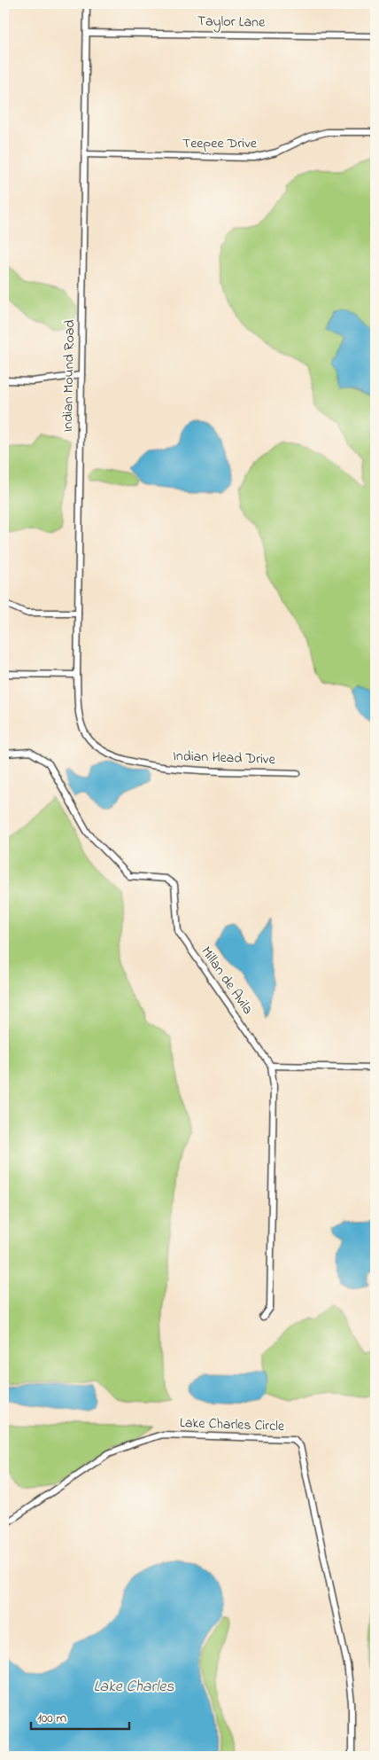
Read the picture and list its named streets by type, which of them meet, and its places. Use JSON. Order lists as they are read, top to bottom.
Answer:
{
  "streets": {
    "street": [
      "Taylor Lane",
      "Teepee Drive",
      "Indian Mound Road",
      "Indian Head Drive",
      "Millan de Avila",
      "Lake Charles Circle"
    ]
  },
  "crossings": [
    ["Taylor Lane", "Indian Mound Road"],
    ["Teepee Drive", "Indian Mound Road"],
    ["Indian Mound Road", "Indian Head Drive"]
  ],
  "water": ["Lake Charles"],
  "scale_bar": "100 m"
}
